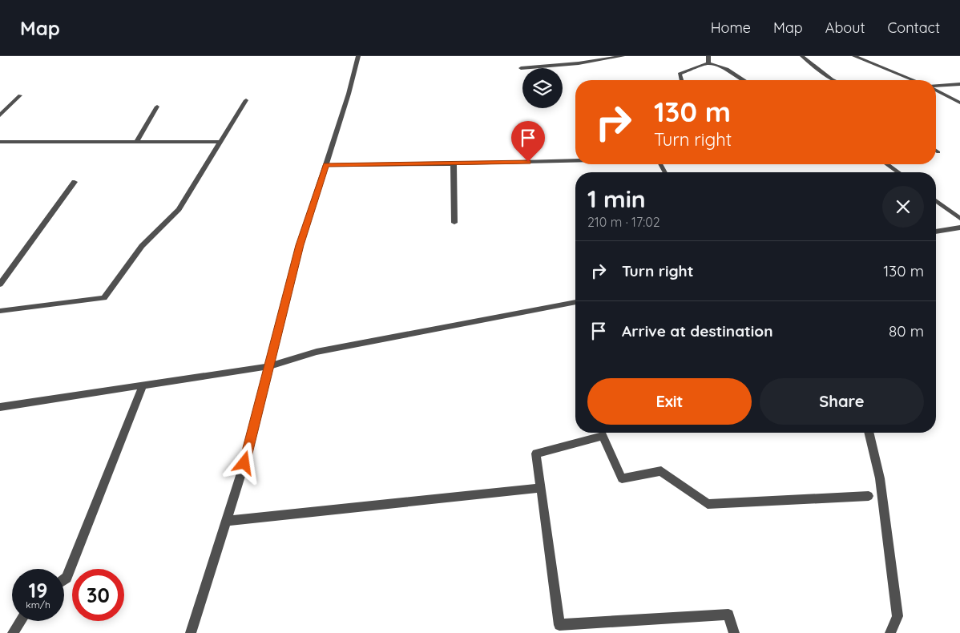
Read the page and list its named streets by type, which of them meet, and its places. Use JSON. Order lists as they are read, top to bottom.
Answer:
{
  "page": {
    "header": "Map",
    "nav": [
      "Home",
      "Map",
      "About",
      "Contact"
    ],
    "turn": ["130 m", "Turn right"],
    "heading": ["1 min", "210 m · 17:02"],
    "list": [
      {
        "name": "Turn right",
        "value": "130 m"
      },
      {
        "name": "Arrive at destination",
        "value": "80 m"
      }
    ],
    "buttons": ["Exit", "Share"],
    "speed": "19 km/h",
    "limit": "30"
  }
}
